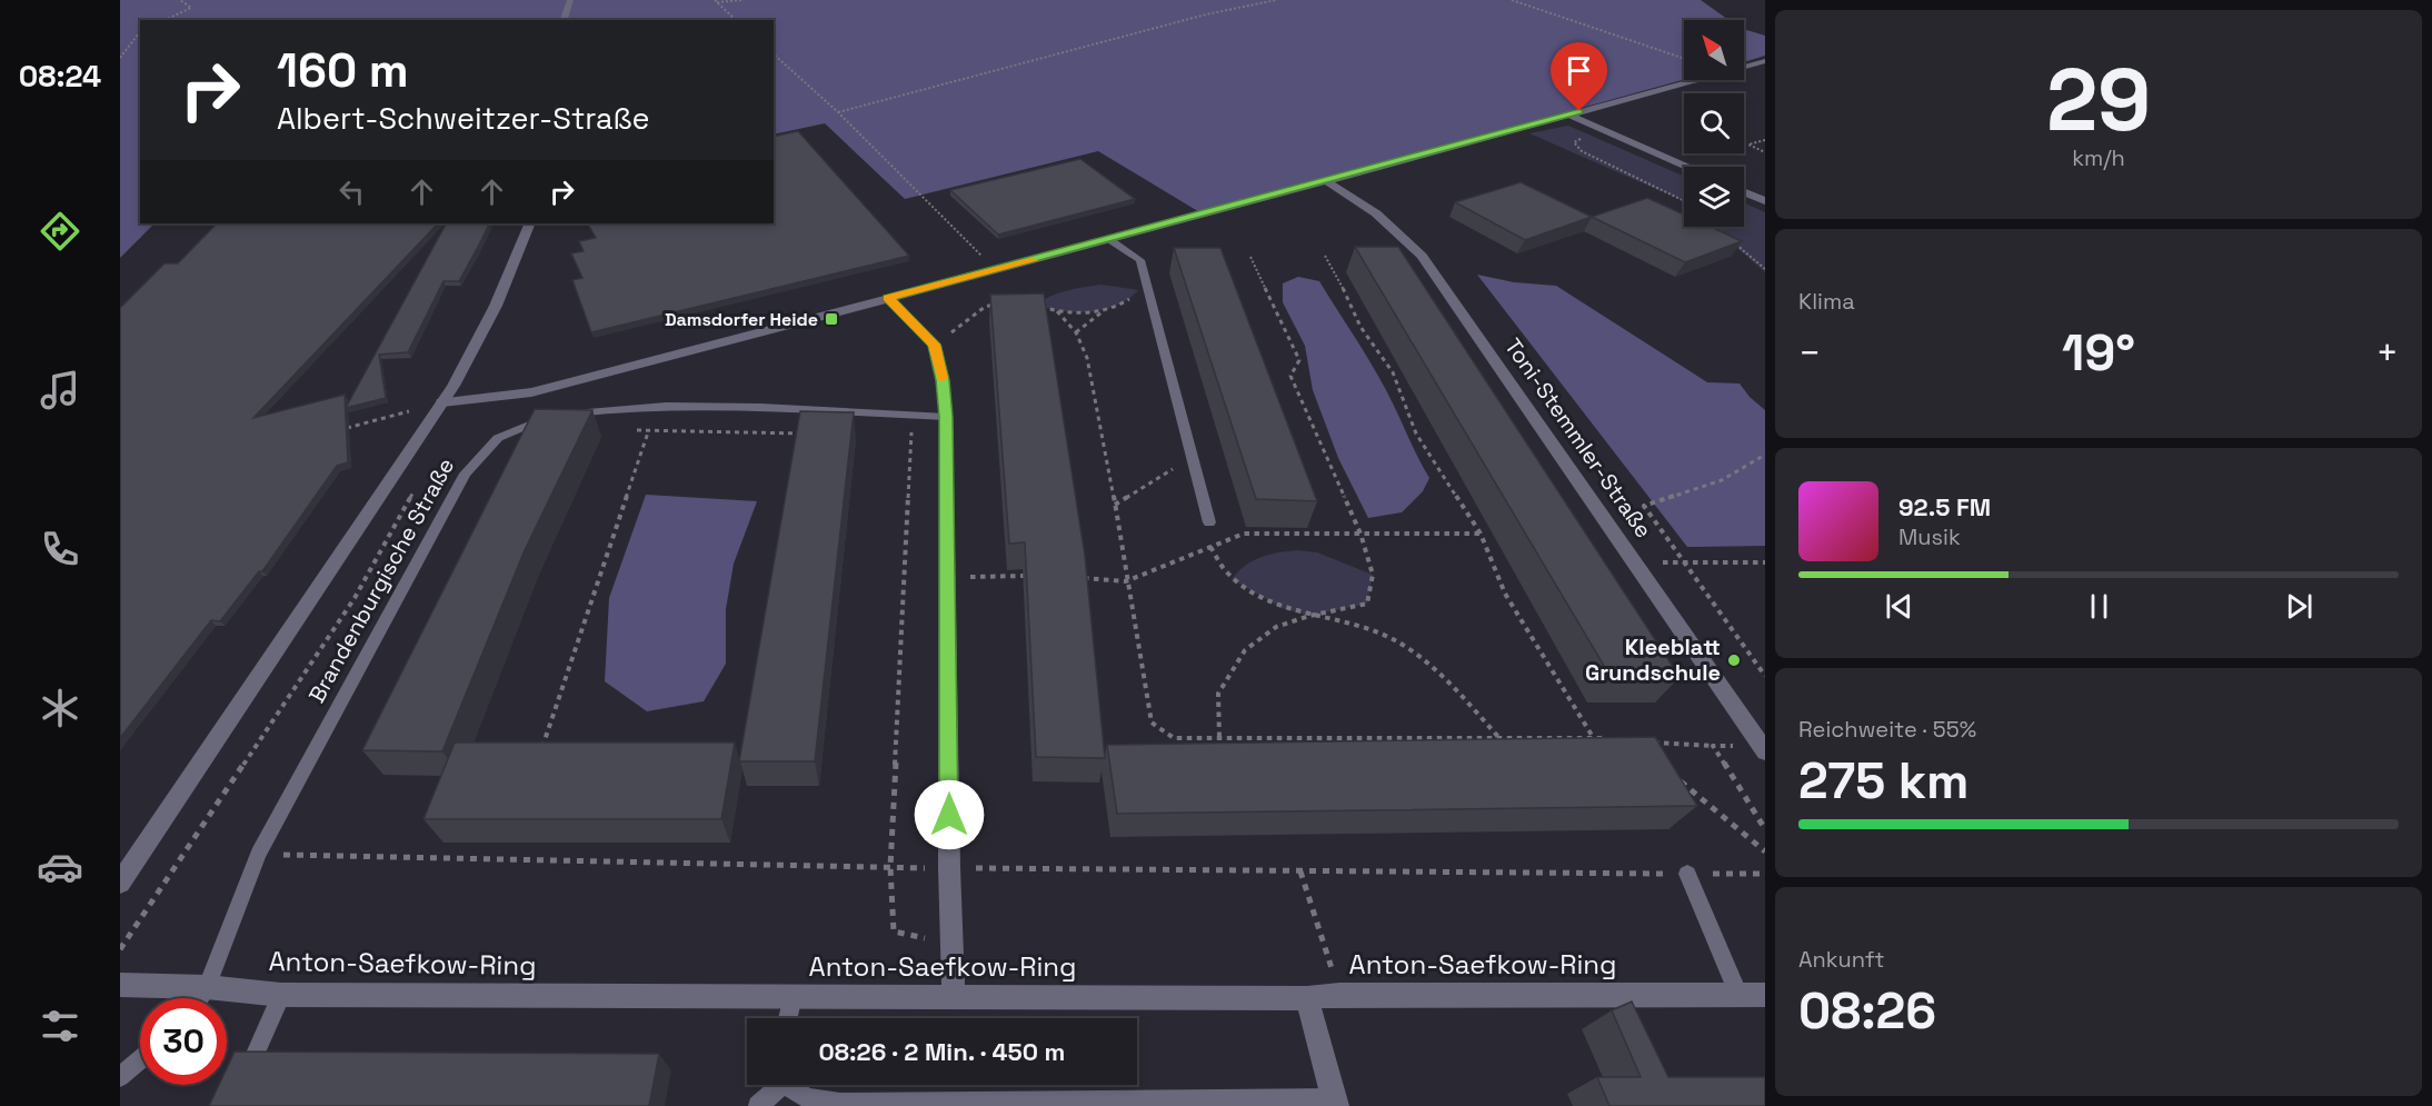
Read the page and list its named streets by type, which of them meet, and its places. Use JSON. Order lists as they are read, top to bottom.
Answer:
{
  "streets": {
    "street": ["Toni-Stemmler-Straße", "Brandenburgische Straße", "Anton-Saefkow-Ring"]
  },
  "crossings": [
    ["Brandenburgische Straße", "Anton-Saefkow-Ring"]
  ],
  "places": {
    "transit": ["Damsdorfer Heide"],
    "other": ["Kleeblatt Grundschule"]
  },
  "north": "top left",
  "page": {
    "tabs": "08:24",
    "tile": [
      ["29", "km/h"],
      "Klima",
      ["Reichweite · 55%", "275 km"],
      ["Ankunft", "08:26"]
    ],
    "turn": ["160 m", "Albert-Schweitzer-Straße"],
    "heat": ["−", "19°", "+"],
    "song": ["92.5 FM", "Musik"],
    "limit": "30",
    "trip": "08:26 · 2 Min. · 450 m"
  }
}
